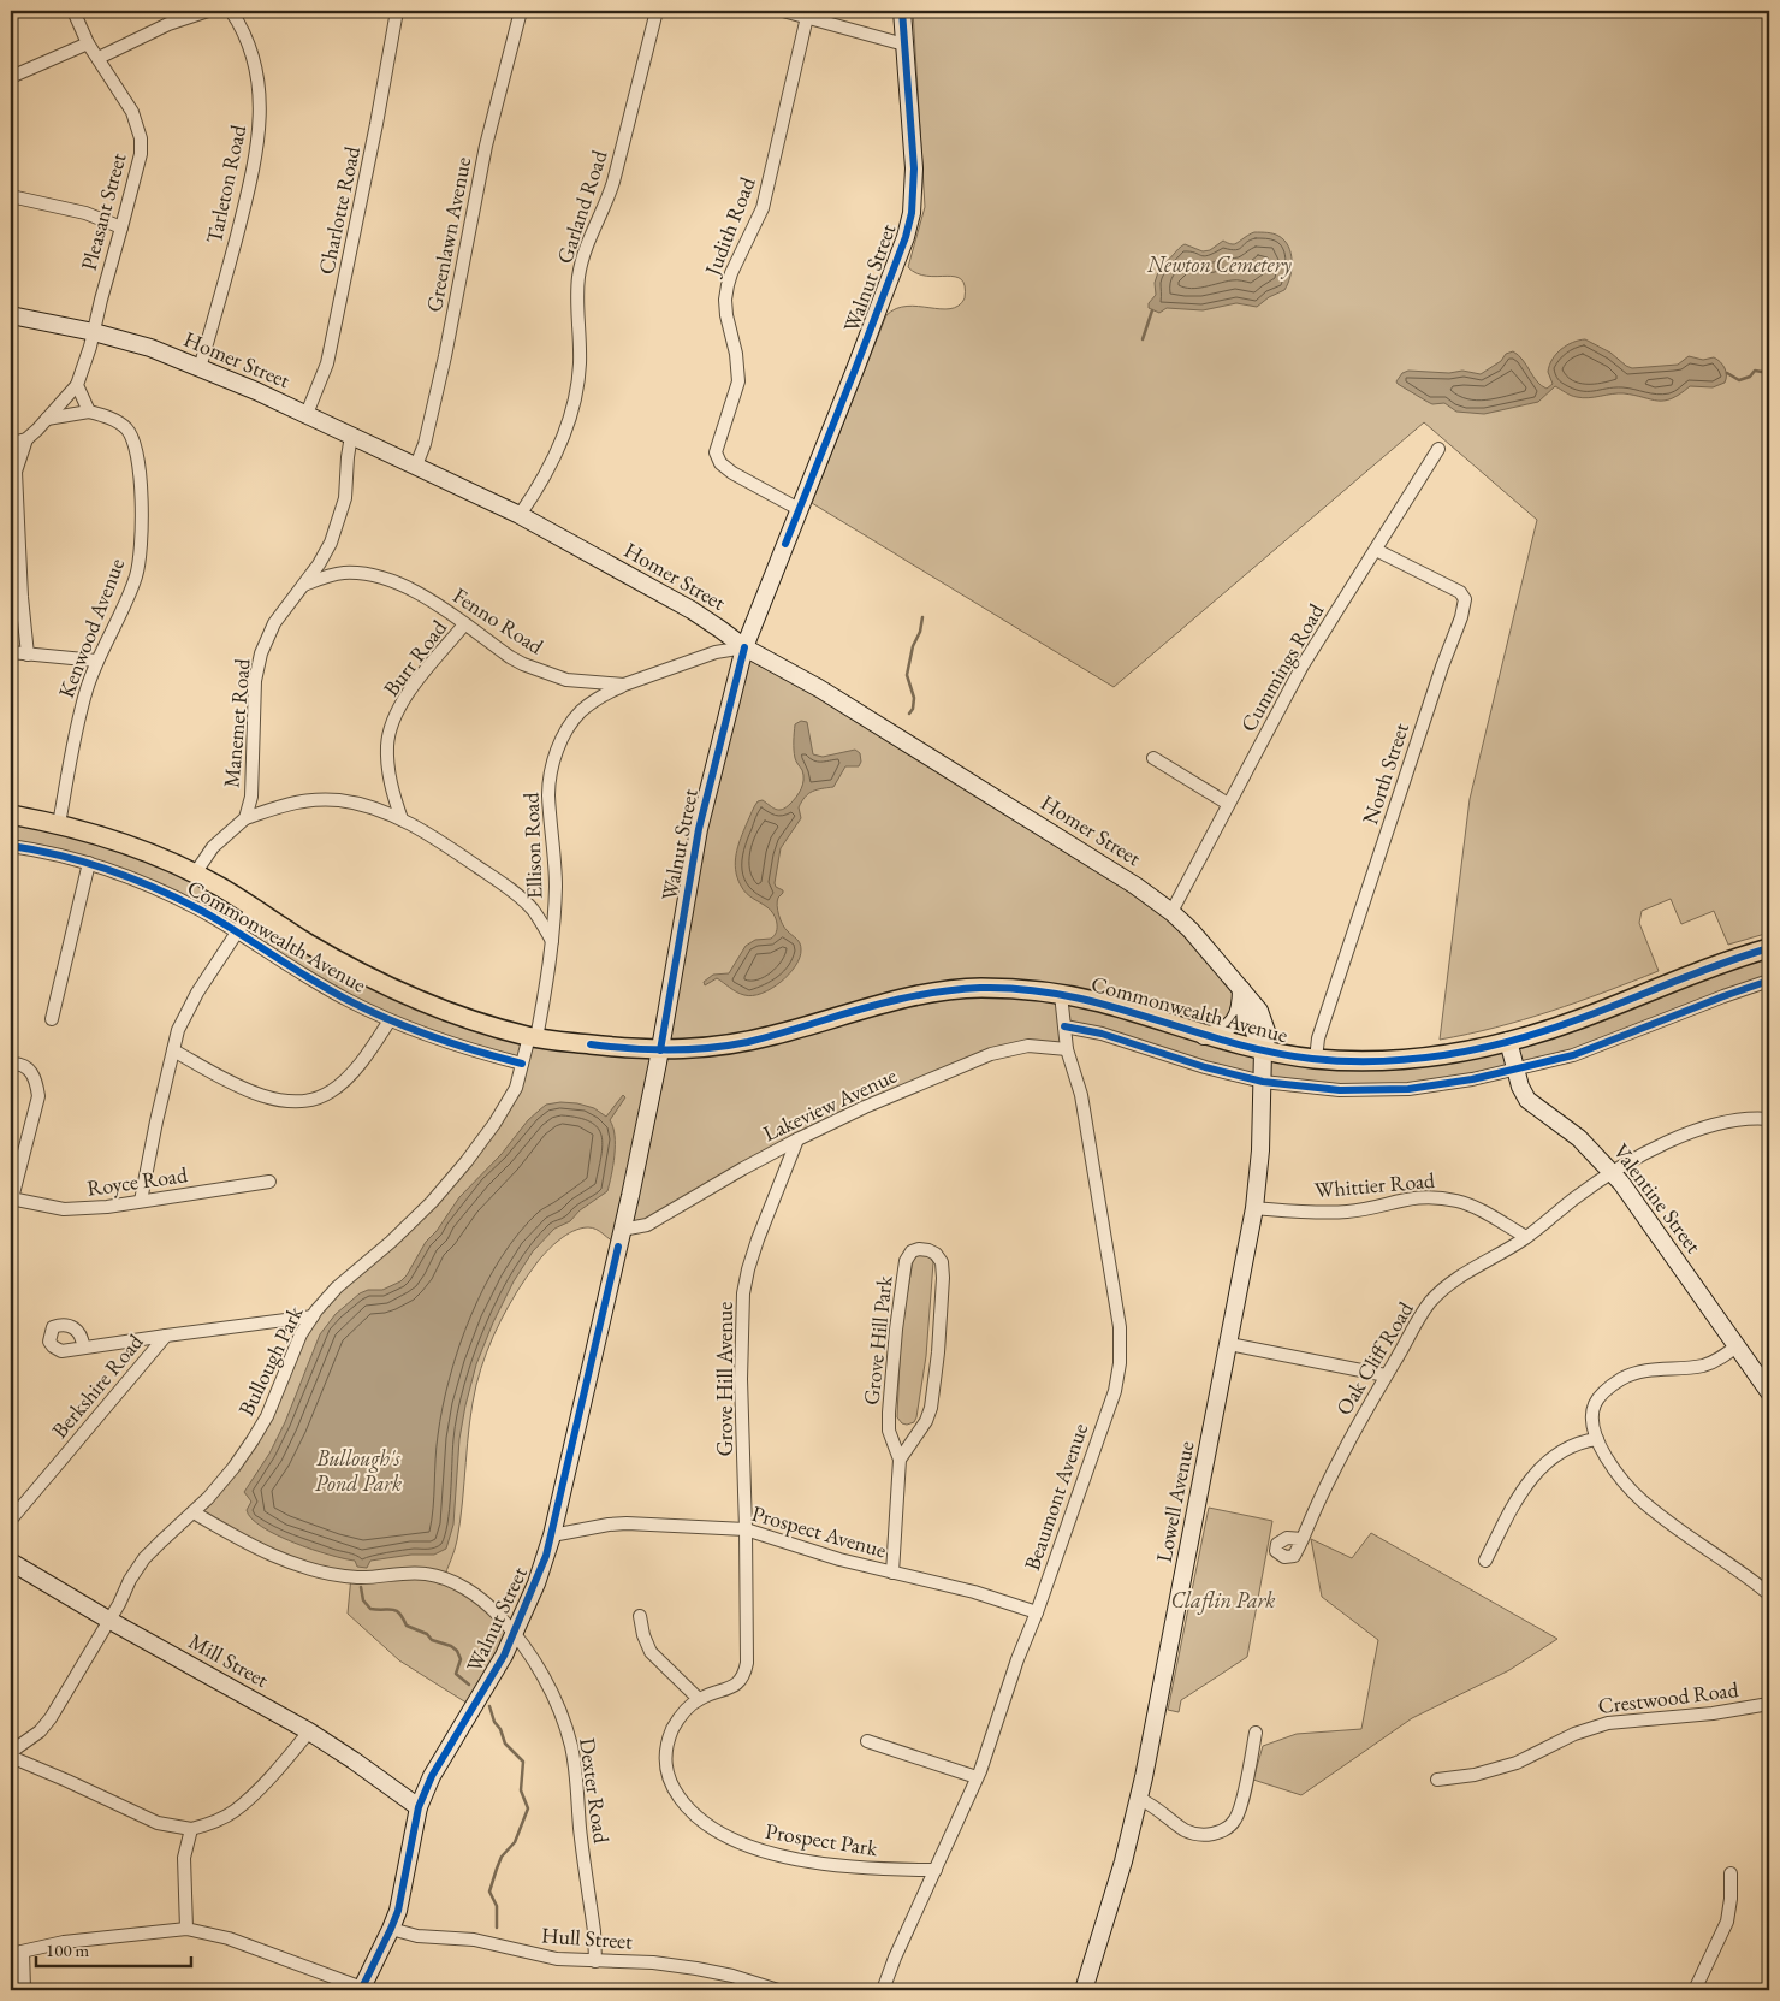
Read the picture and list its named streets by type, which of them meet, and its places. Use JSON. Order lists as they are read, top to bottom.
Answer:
{
  "streets": {
    "main road": ["Commonwealth Avenue"],
    "street": [
      "Tarleton Road",
      "Garland Road",
      "Charlotte Road",
      "Pleasant Street",
      "Judith Road",
      "Greenlawn Avenue",
      "Walnut Street",
      "Homer Street",
      "Fenno Road",
      "Kenwood Avenue",
      "Burr Road",
      "Cummings Road",
      "Manemet Road",
      "North Street",
      "Ellison Road",
      "Lakeview Avenue",
      "Royce Road",
      "Whittier Road",
      "Valentine Street",
      "Grove Hill Park",
      "Oak Cliff Road",
      "Bullough Park",
      "Grove Hill Avenue",
      "Berkshire Road",
      "Beaumont Avenue",
      "Lowell Avenue",
      "Prospect Avenue",
      "Mill Street",
      "Crestwood Road",
      "Dexter Road",
      "Prospect Park",
      "Hull Street"
    ]
  },
  "crossings": [
    ["Tarleton Road", "Homer Street"],
    ["Garland Road", "Homer Street"],
    ["Charlotte Road", "Homer Street"],
    ["Pleasant Street", "Homer Street"],
    ["Judith Road", "Walnut Street"],
    ["Greenlawn Avenue", "Homer Street"],
    ["Walnut Street", "Homer Street"],
    ["Walnut Street", "Fenno Road"],
    ["Walnut Street", "Commonwealth Avenue"],
    ["Walnut Street", "Lakeview Avenue"],
    ["Walnut Street", "Prospect Avenue"],
    ["Walnut Street", "Mill Street"],
    ["Walnut Street", "Dexter Road"],
    ["Walnut Street", "Hull Street"],
    ["Homer Street", "Fenno Road"],
    ["Homer Street", "Cummings Road"],
    ["Homer Street", "Manemet Road"],
    ["Homer Street", "Commonwealth Avenue"],
    ["Homer Street", "Lowell Avenue"],
    ["Fenno Road", "Burr Road"],
    ["Fenno Road", "Manemet Road"],
    ["Fenno Road", "Ellison Road"],
    ["Kenwood Avenue", "Commonwealth Avenue"],
    ["Cummings Road", "North Street"],
    ["Manemet Road", "Commonwealth Avenue"],
    ["North Street", "Commonwealth Avenue"],
    ["Ellison Road", "Commonwealth Avenue"],
    ["Ellison Road", "Bullough Park"],
    ["Commonwealth Avenue", "Valentine Street"],
    ["Commonwealth Avenue", "Bullough Park"],
    ["Commonwealth Avenue", "Beaumont Avenue"],
    ["Commonwealth Avenue", "Lowell Avenue"],
    ["Lakeview Avenue", "Grove Hill Avenue"],
    ["Lakeview Avenue", "Beaumont Avenue"],
    ["Whittier Road", "Oak Cliff Road"],
    ["Whittier Road", "Lowell Avenue"],
    ["Valentine Street", "Oak Cliff Road"],
    ["Grove Hill Park", "Prospect Avenue"],
    ["Bullough Park", "Berkshire Road"],
    ["Bullough Park", "Mill Street"],
    ["Bullough Park", "Dexter Road"],
    ["Grove Hill Avenue", "Prospect Avenue"],
    ["Grove Hill Avenue", "Prospect Park"],
    ["Beaumont Avenue", "Prospect Avenue"],
    ["Beaumont Avenue", "Prospect Park"],
    ["Dexter Road", "Hull Street"]
  ],
  "parks": ["Newton Cemetery", "Bullough's Pond Park", "Claflin Park"],
  "scale_bar": "100 m"
}
